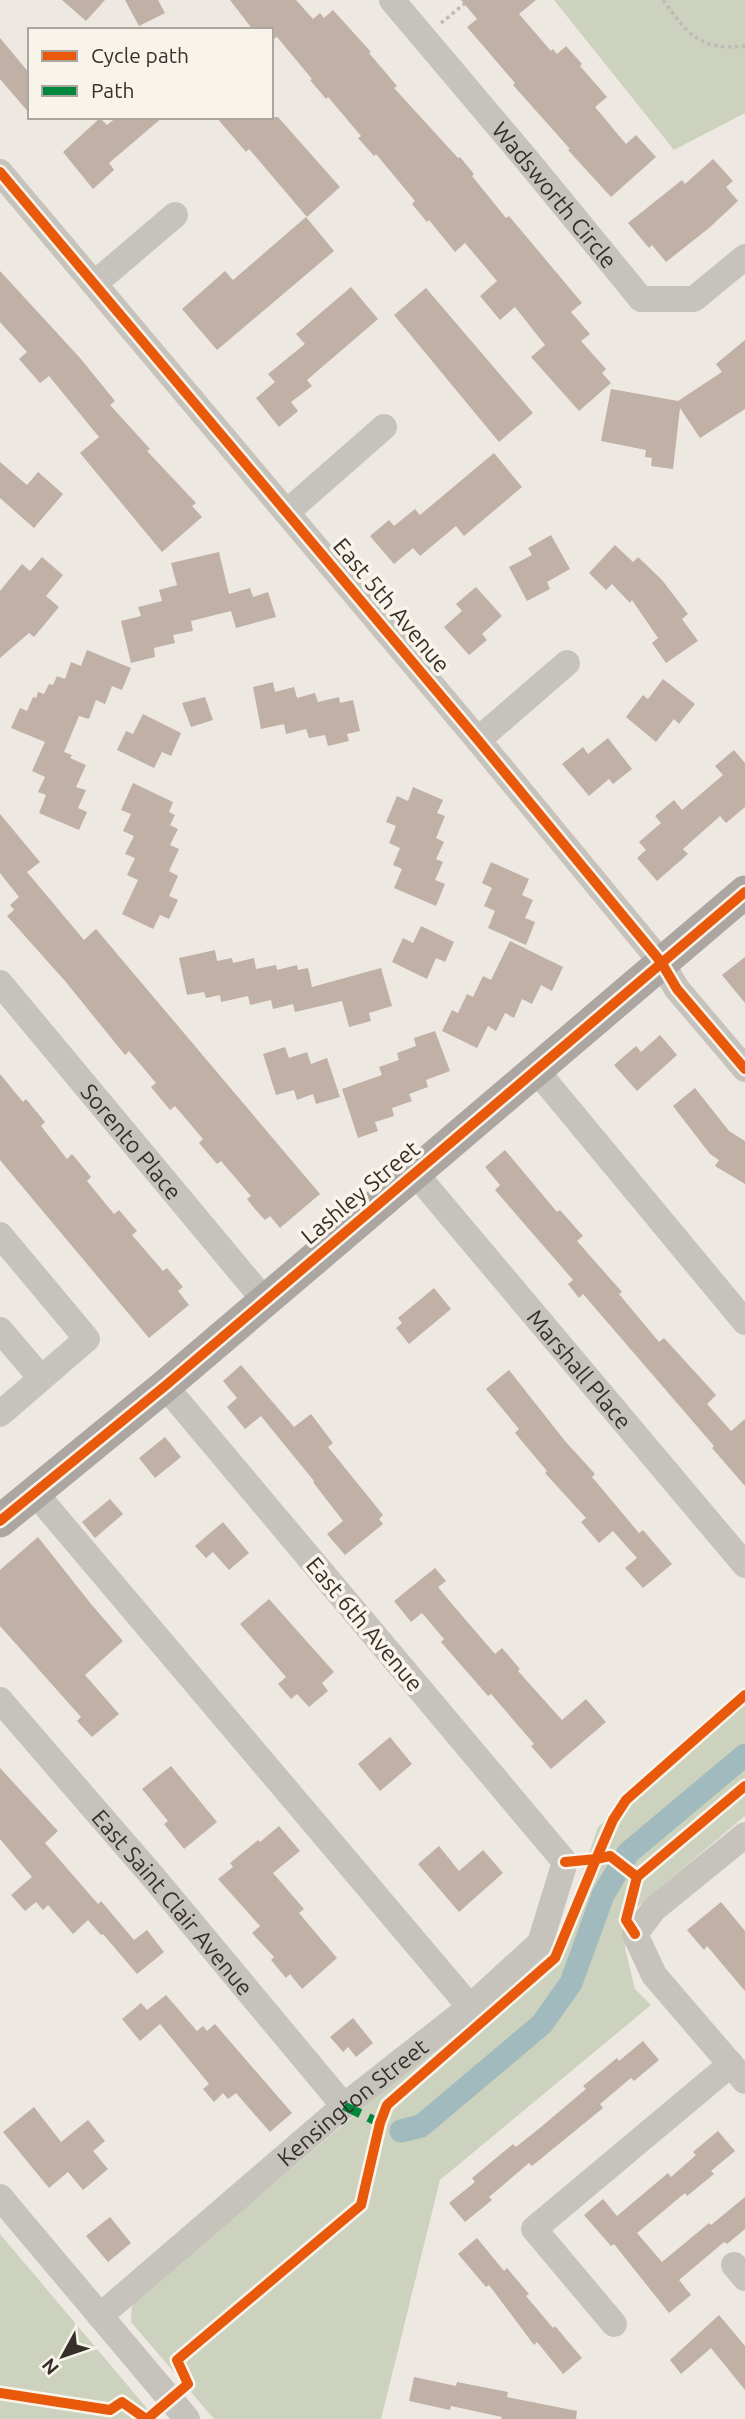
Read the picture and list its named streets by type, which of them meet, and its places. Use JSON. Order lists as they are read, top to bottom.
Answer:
{
  "streets": {
    "main road": ["Lashley Street"],
    "street": [
      "Wadsworth Circle",
      "East 5th Avenue",
      "Sorento Place",
      "Marshall Place",
      "East 6th Avenue",
      "East Saint Clair Avenue",
      "Kensington Street"
    ]
  },
  "crossings": [
    ["East 5th Avenue", "Lashley Street"],
    ["Sorento Place", "Lashley Street"],
    ["Lashley Street", "Marshall Place"],
    ["Lashley Street", "East 6th Avenue"],
    ["East 6th Avenue", "Kensington Street"],
    ["East Saint Clair Avenue", "Kensington Street"]
  ],
  "legend": ["Cycle path", "Path"],
  "north": "bottom left"
}
